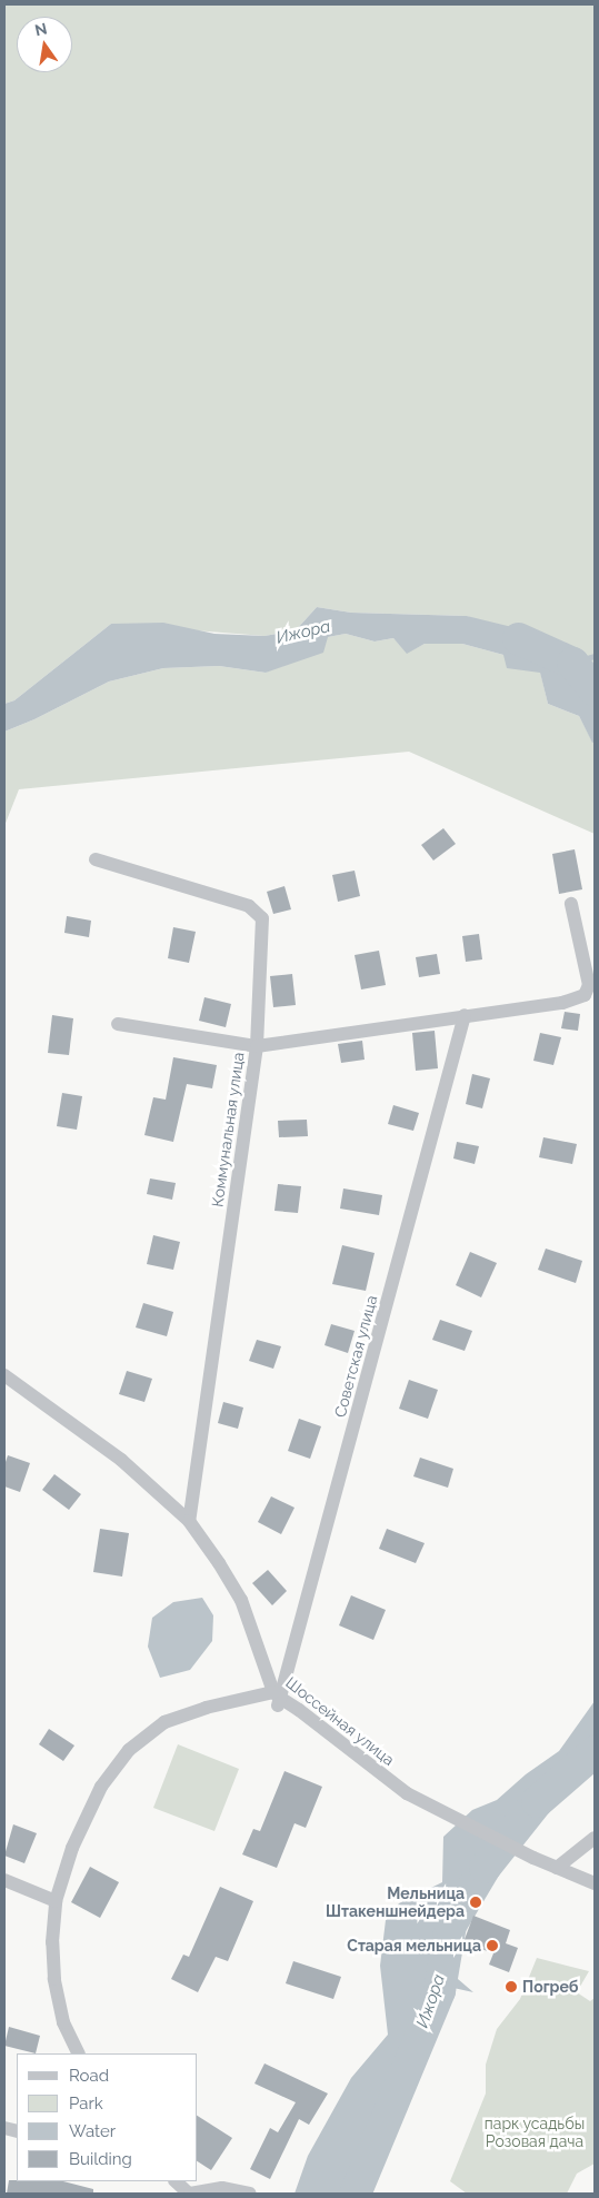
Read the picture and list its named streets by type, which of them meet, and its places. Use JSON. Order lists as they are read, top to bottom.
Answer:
{
  "streets": {
    "street": ["Коммунальная улица", "Советская улица", "Шоссейная улица"]
  },
  "crossings": [
    ["Коммунальная улица", "Шоссейная улица"],
    ["Советская улица", "Шоссейная улица"]
  ],
  "water": ["Ижора"],
  "parks": ["парк усадьбы Розовая дача"],
  "places": ["Мельница Штакеншнейдера", "Старая мельница", "Погреб"],
  "legend": [
    "Road",
    "Park",
    "Water",
    "Building"
  ],
  "north": "top"
}
